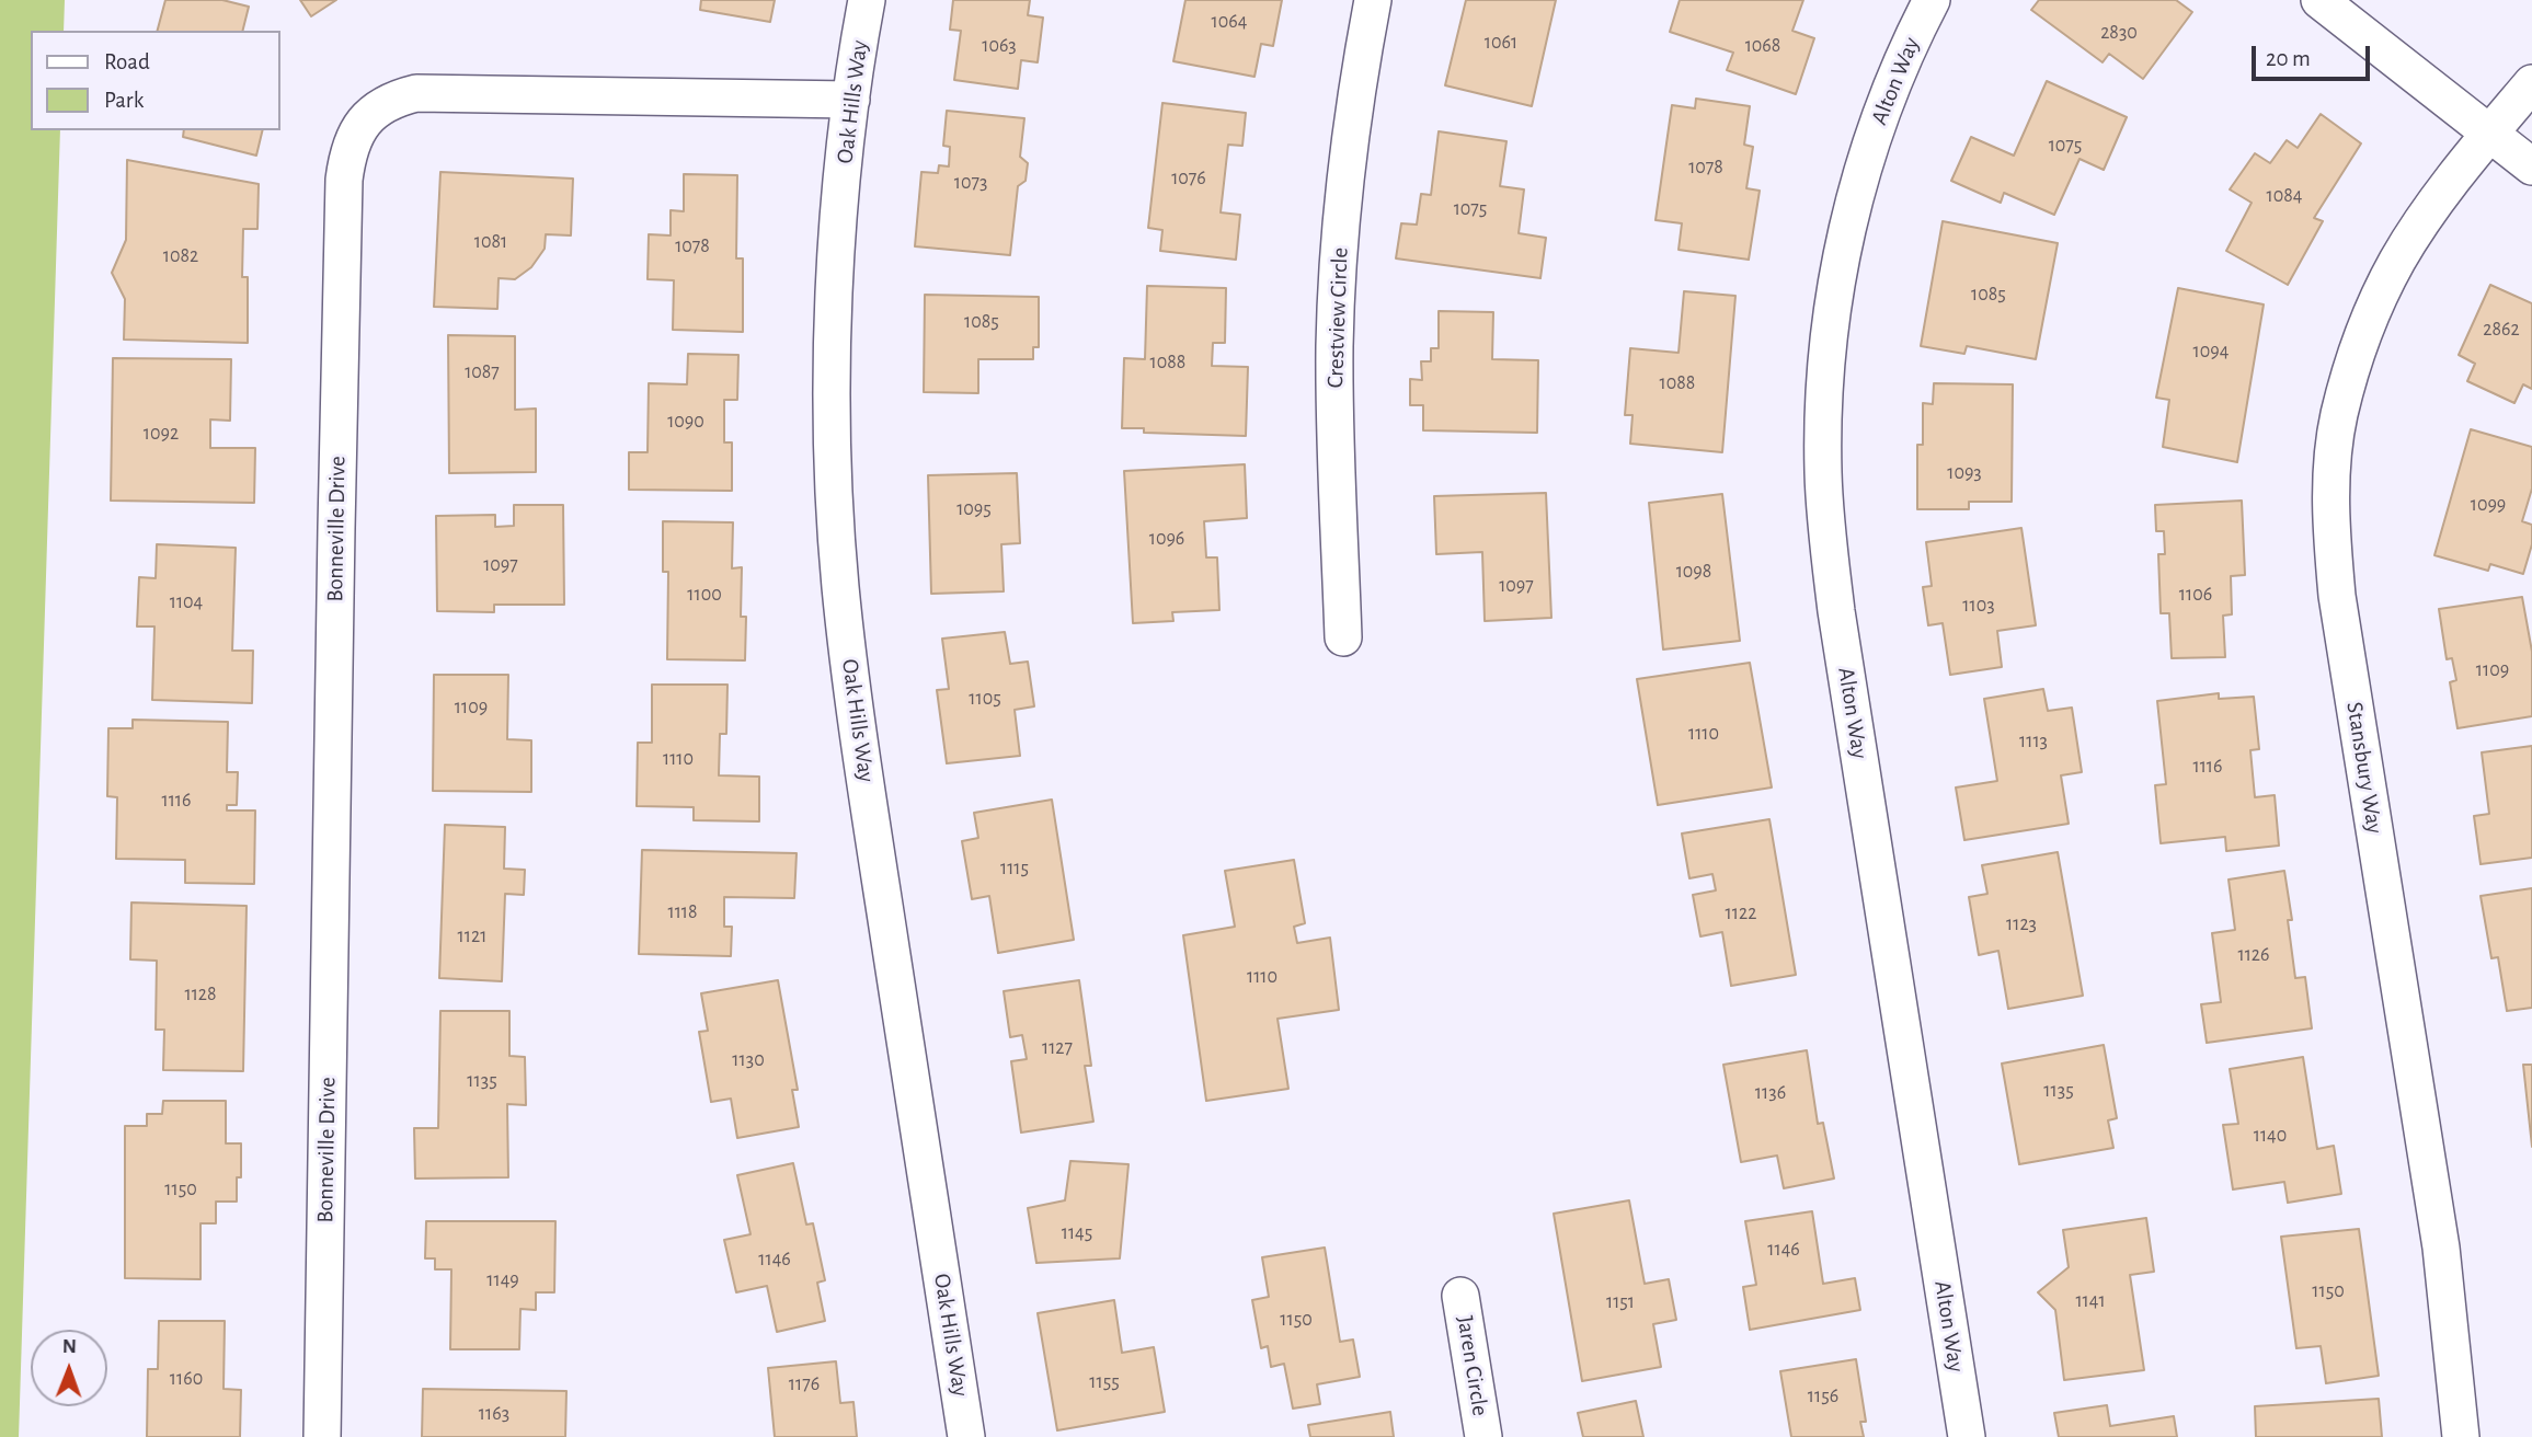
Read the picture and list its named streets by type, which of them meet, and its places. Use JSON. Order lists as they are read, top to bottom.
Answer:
{
  "streets": {
    "street": [
      "Alton Way",
      "Oak Hills Way",
      "Crestview Circle",
      "Bonneville Drive",
      "Stansbury Way",
      "Jaren Circle"
    ]
  },
  "crossings": [
    ["Oak Hills Way", "Bonneville Drive"]
  ],
  "house_numbers": [
    "1064",
    "2830",
    "1061",
    "1063",
    "1068",
    "1075",
    "1078",
    "1076",
    "1073",
    "1084",
    "1075",
    "1081",
    "1078",
    "1082",
    "1085",
    "1085",
    "2862",
    "1094",
    "1088",
    "1087",
    "1088",
    "1090",
    "1092",
    "1093",
    "1099",
    "1095",
    "1096",
    "1097",
    "1098",
    "1097",
    "1100",
    "1106",
    "1104",
    "1103",
    "1109",
    "1105",
    "1109",
    "1110",
    "1113",
    "1110",
    "1116",
    "1116",
    "1115",
    "1118",
    "1122",
    "1123",
    "1121",
    "1126",
    "1110",
    "1128",
    "1127",
    "1130",
    "1135",
    "1135",
    "1136",
    "1140",
    "1150",
    "1145",
    "1146",
    "1146",
    "1149",
    "1150",
    "1141",
    "1151",
    "1150",
    "1160",
    "1155",
    "1176",
    "1156",
    "1163"
  ],
  "legend": ["Road", "Park"],
  "scale_bar": "20 m",
  "north": "top"
}
